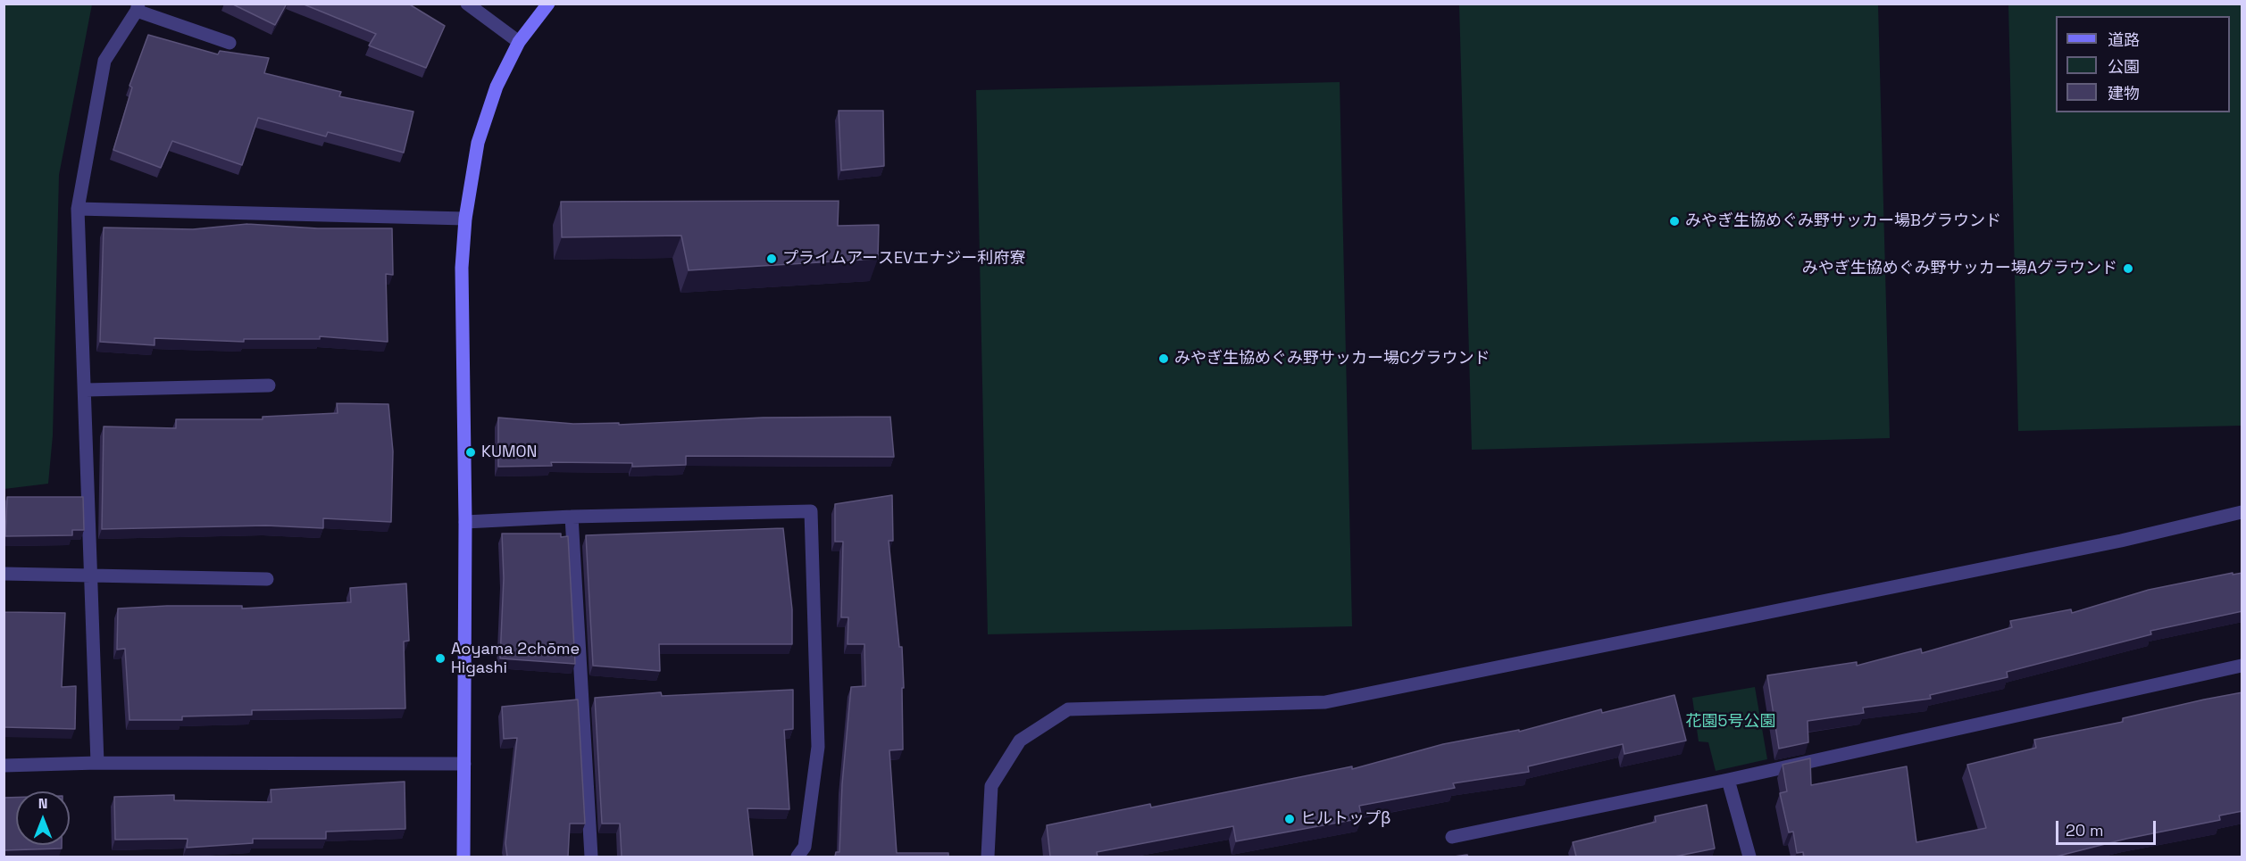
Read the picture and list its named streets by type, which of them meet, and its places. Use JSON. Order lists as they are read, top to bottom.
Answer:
{
  "parks": ["花園5号公園"],
  "places": [
    "みやぎ生協めぐみ野サッカー場Bグラウンド",
    "プライムアースEVエナジー利府寮",
    "みやぎ生協めぐみ野サッカー場Aグラウンド",
    "みやぎ生協めぐみ野サッカー場Cグラウンド",
    "KUMON",
    "Aoyama 2chōme Higashi",
    "ヒルトップβ"
  ],
  "legend": ["道路", "公園", "建物"],
  "scale_bar": "20 m",
  "north": "top"
}
